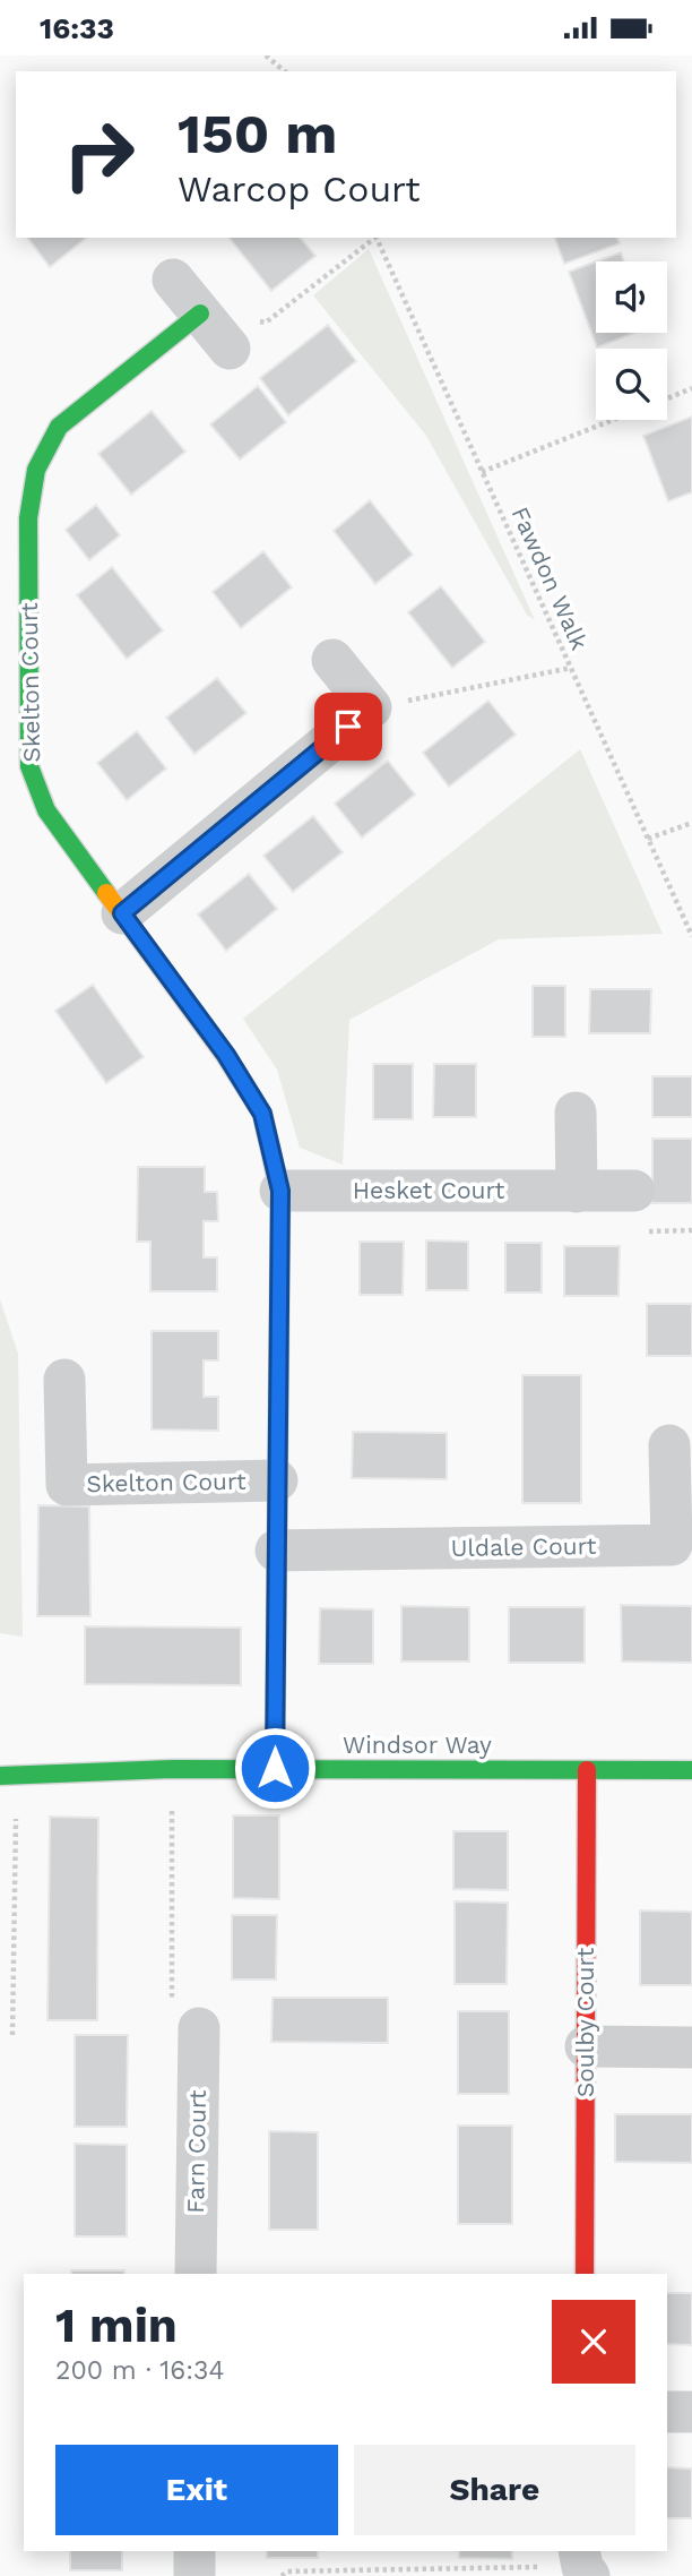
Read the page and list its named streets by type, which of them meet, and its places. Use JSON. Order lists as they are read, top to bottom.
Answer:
{
  "streets": {
    "street": [
      "Skelton Court",
      "Hesket Court",
      "Uldale Court",
      "Windsor Way",
      "Soulby Court",
      "Farn Court"
    ],
    "path": ["Fawdon Walk"]
  },
  "crossings": [
    ["Skelton Court", "Hesket Court"],
    ["Skelton Court", "Uldale Court"],
    ["Skelton Court", "Windsor Way"],
    ["Windsor Way", "Soulby Court"]
  ],
  "page": {
    "status": "16:33",
    "turn": ["150 m", "Warcop Court"],
    "heading": ["1 min", "200 m · 16:34"],
    "buttons": ["Exit", "Share"]
  }
}
